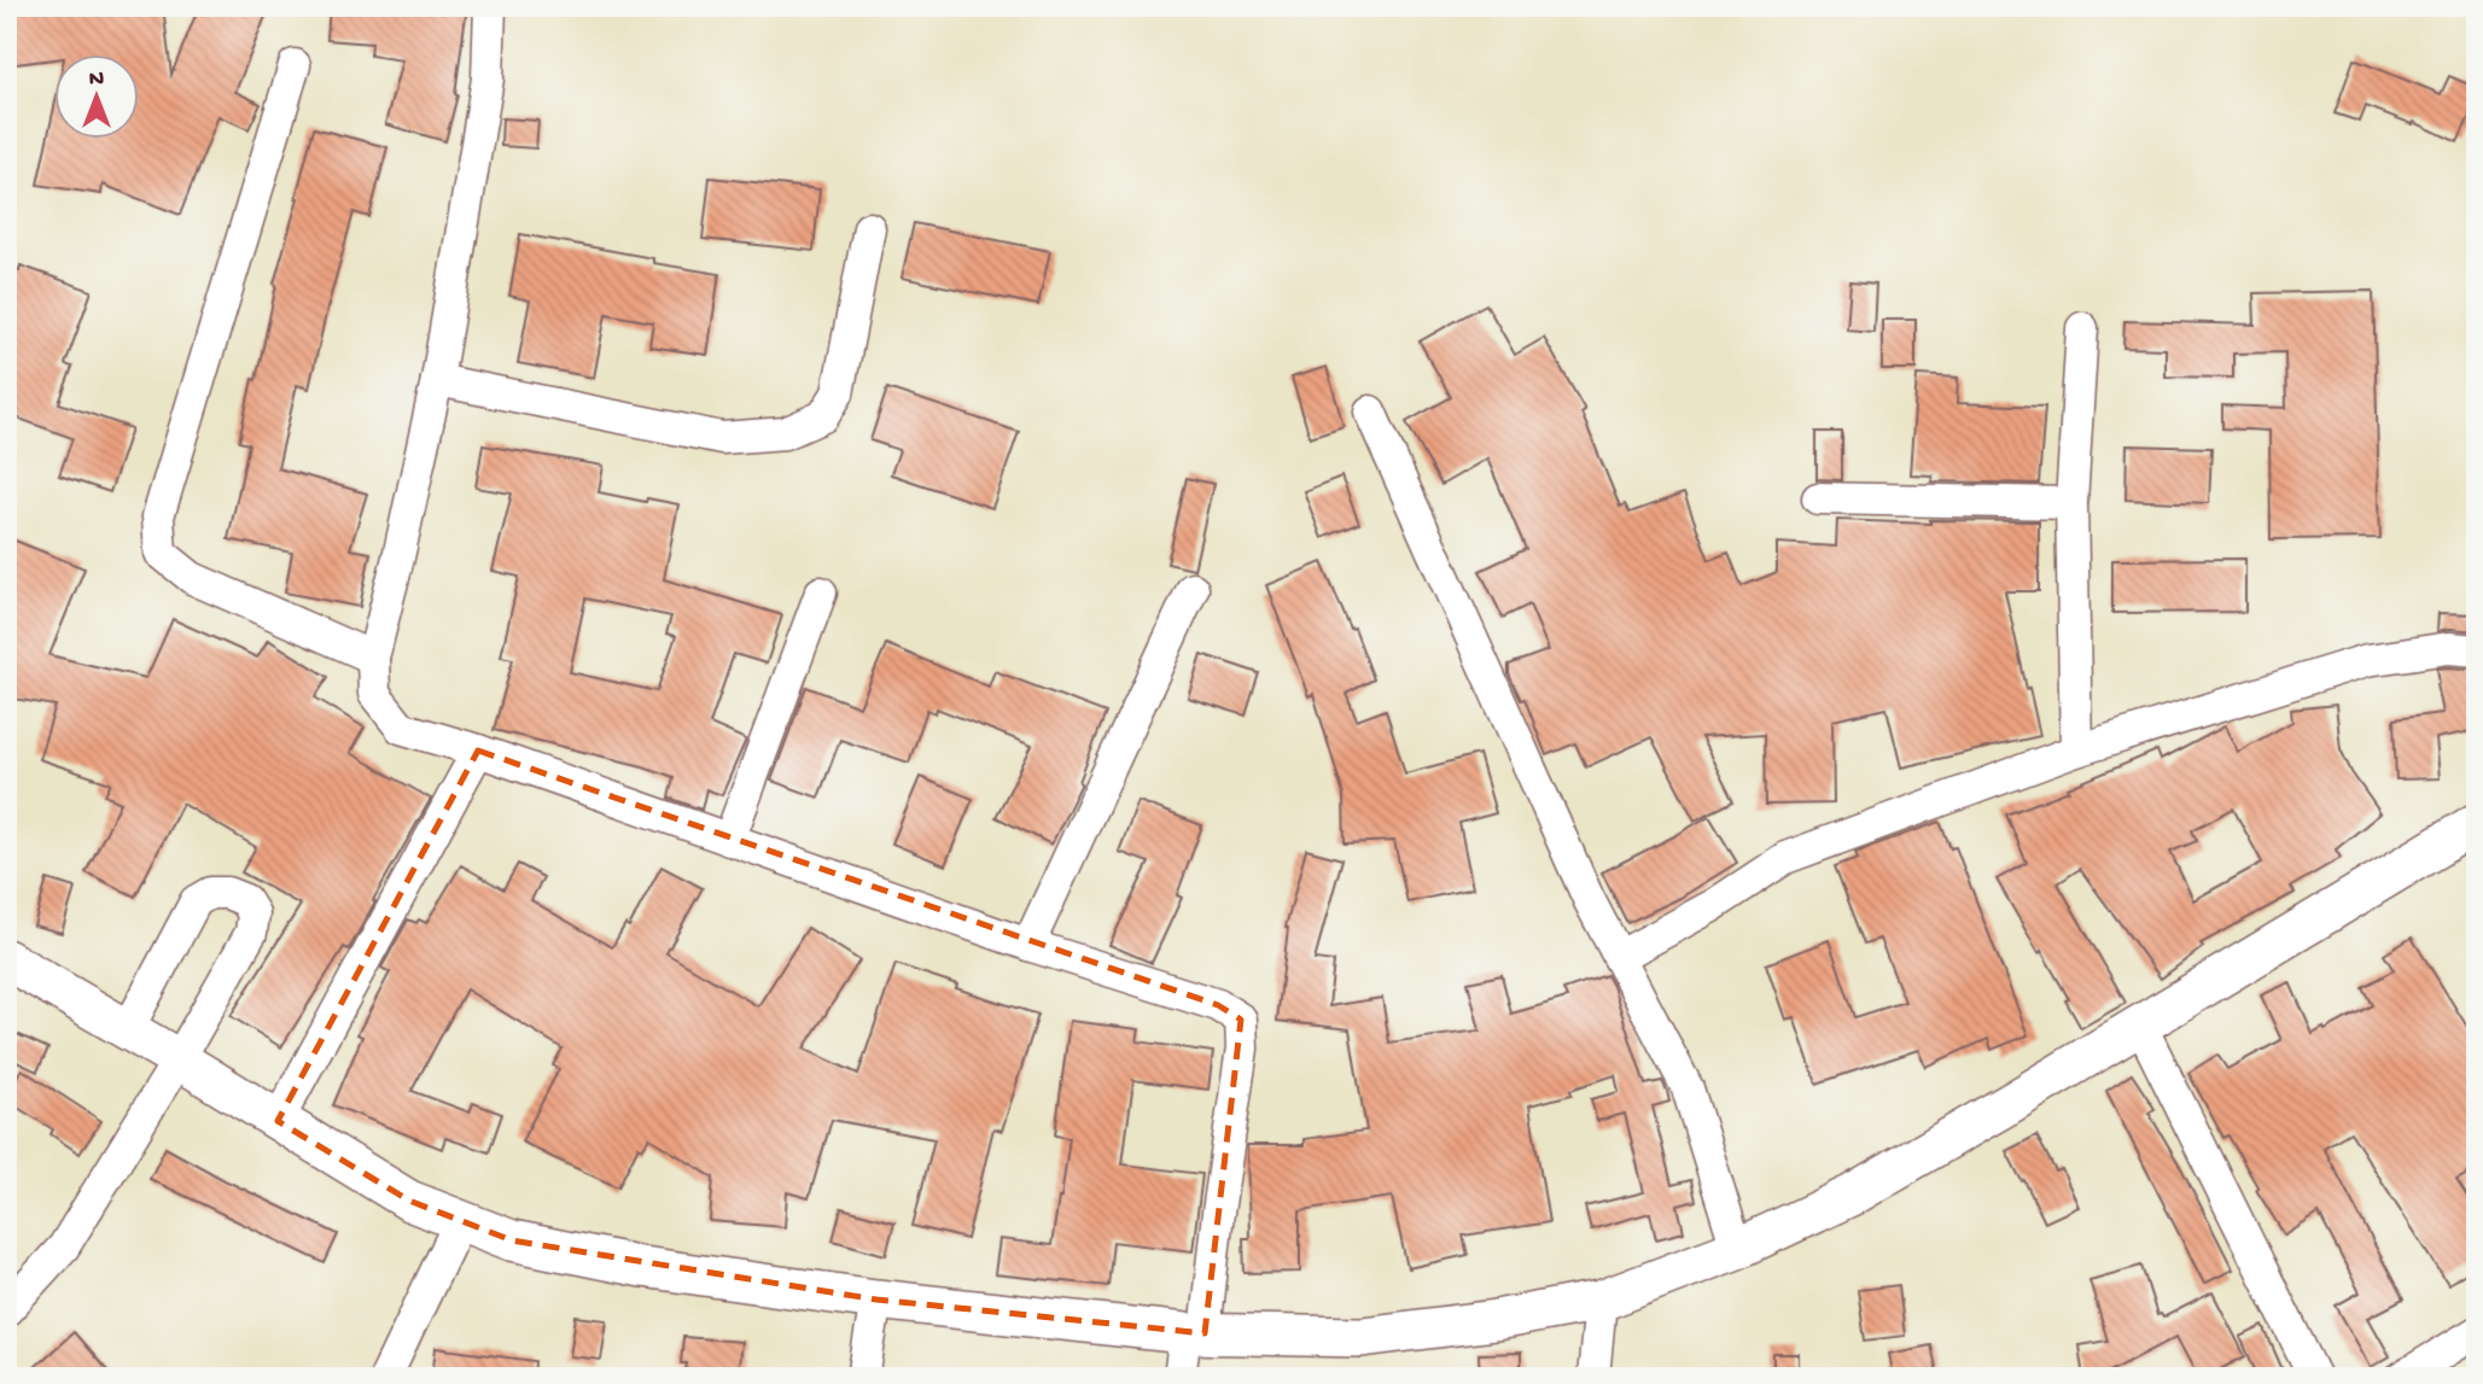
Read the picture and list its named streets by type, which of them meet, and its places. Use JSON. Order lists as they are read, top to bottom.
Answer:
{
  "north": "top"
}
